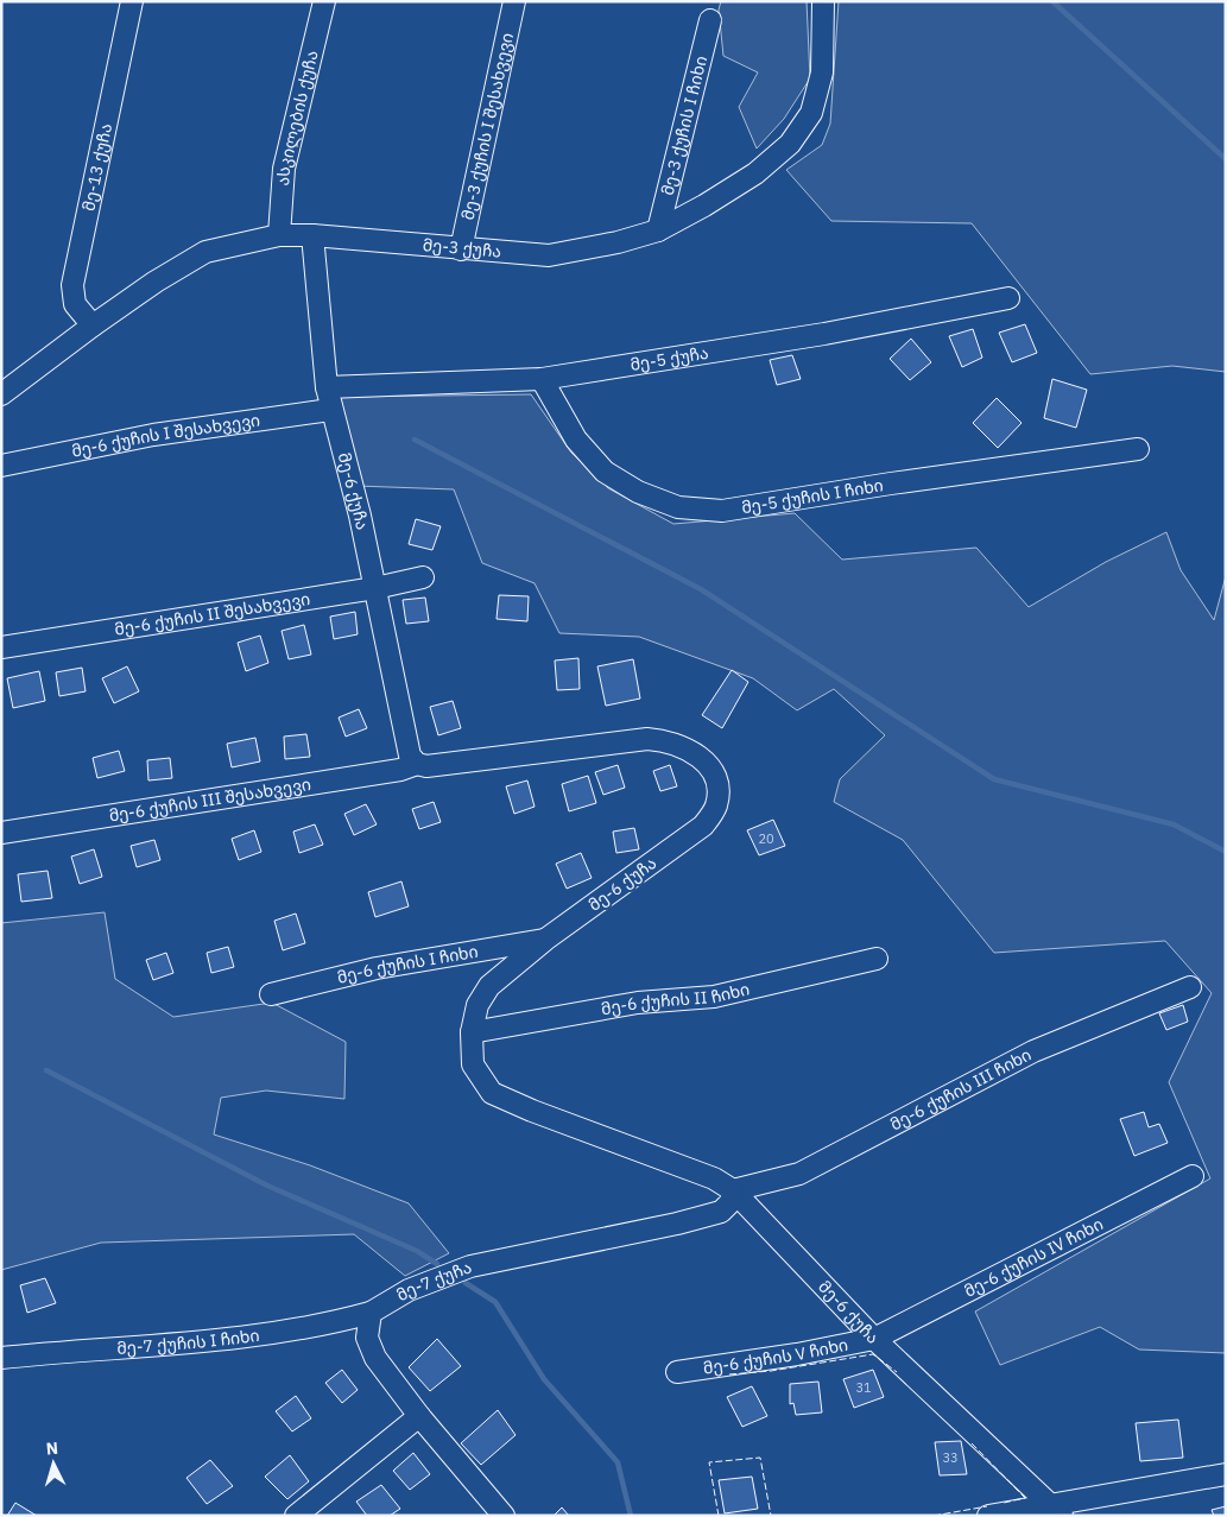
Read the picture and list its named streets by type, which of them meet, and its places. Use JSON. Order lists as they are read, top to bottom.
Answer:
{
  "streets": {
    "street": [
      "ასკილების ქუჩა",
      "მე-3 ქუჩის I ჩიხი",
      "მე-3 ქუჩის I შესახვევი",
      "მე-13 ქუჩა",
      "მე-3 ქუჩა",
      "მე-5 ქუჩა",
      "მე-6 ქუჩის I შესახვევი",
      "მე-6 ქუჩა",
      "მე-5 ქუჩის I ჩიხი",
      "მე-6 ქუჩის II შესახვევი",
      "მე-6 ქუჩის III შესახვევი",
      "მე-6 ქუჩის I ჩიხი",
      "მე-6 ქუჩის II ჩიხი",
      "მე-6 ქუჩის III ჩიხი",
      "მე-6 ქუჩის IV ჩიხი",
      "მე-7 ქუჩა",
      "მე-7 ქუჩის I ჩიხი",
      "მე-6 ქუჩის V ჩიხი"
    ]
  },
  "crossings": [
    ["ასკილების ქუჩა", "მე-3 ქუჩა"],
    ["მე-3 ქუჩის I ჩიხი", "მე-3 ქუჩა"],
    ["მე-3 ქუჩის I შესახვევი", "მე-3 ქუჩა"],
    ["მე-13 ქუჩა", "მე-3 ქუჩა"],
    ["მე-3 ქუჩა", "მე-6 ქუჩა"],
    ["მე-5 ქუჩა", "მე-6 ქუჩა"],
    ["მე-5 ქუჩა", "მე-5 ქუჩის I ჩიხი"],
    ["მე-6 ქუჩის I შესახვევი", "მე-6 ქუჩა"],
    ["მე-6 ქუჩა", "მე-6 ქუჩის II შესახვევი"],
    ["მე-6 ქუჩა", "მე-6 ქუჩის III შესახვევი"],
    ["მე-6 ქუჩა", "მე-6 ქუჩის I ჩიხი"],
    ["მე-6 ქუჩა", "მე-6 ქუჩის II ჩიხი"],
    ["მე-6 ქუჩა", "მე-6 ქუჩის III ჩიხი"],
    ["მე-6 ქუჩა", "მე-6 ქუჩის IV ჩიხი"],
    ["მე-6 ქუჩა", "მე-7 ქუჩა"],
    ["მე-6 ქუჩა", "მე-6 ქუჩის V ჩიხი"],
    ["მე-6 ქუჩის III ჩიხი", "მე-7 ქუჩა"],
    ["მე-6 ქუჩის IV ჩიხი", "მე-6 ქუჩის V ჩიხი"],
    ["მე-7 ქუჩა", "მე-7 ქუჩის I ჩიხი"]
  ],
  "house_numbers": ["20", "31", "33"],
  "north": "top"
}
